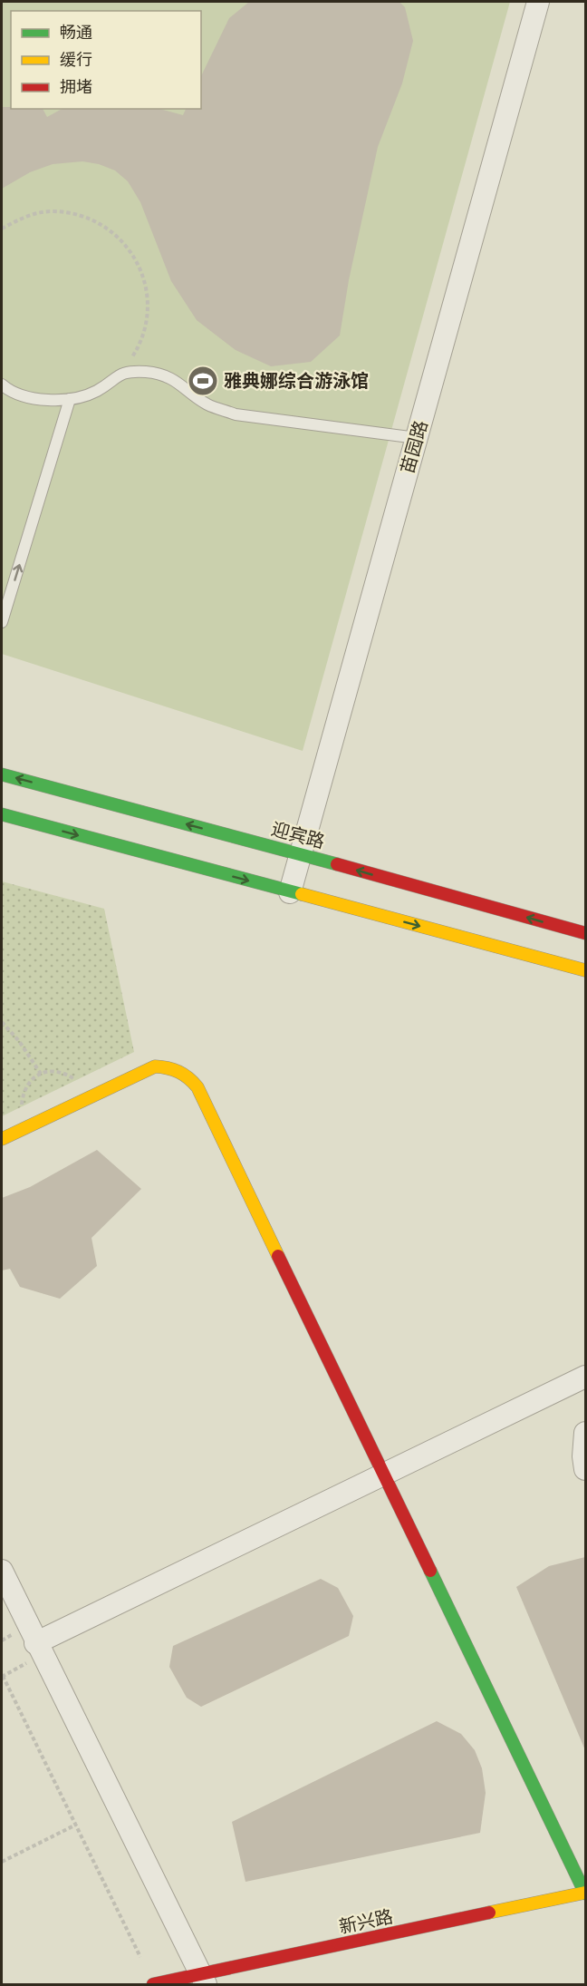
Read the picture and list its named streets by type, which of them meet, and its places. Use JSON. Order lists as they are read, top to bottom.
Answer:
{
  "streets": {
    "street": ["苗园路", "迎宾路", "新兴路"]
  },
  "crossings": [
    ["苗园路", "迎宾路"]
  ],
  "places": {
    "sports": ["雅典娜综合游泳馆"]
  },
  "legend": ["畅通", "缓行", "拥堵"]
}
